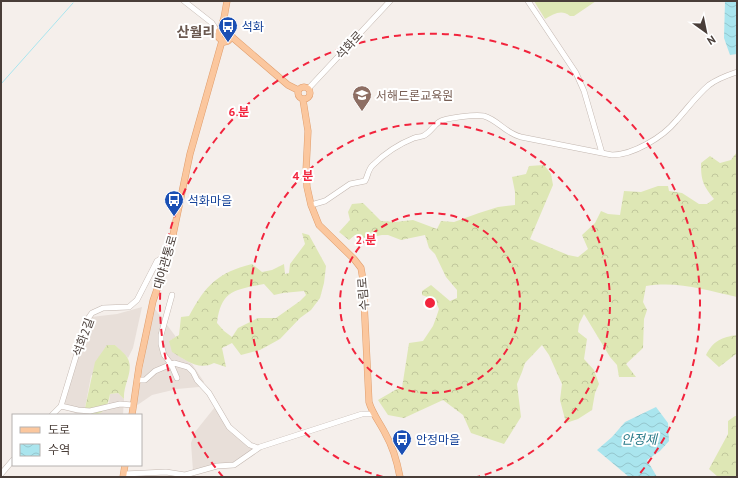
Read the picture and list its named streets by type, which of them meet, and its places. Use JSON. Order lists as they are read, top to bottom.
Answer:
{
  "streets": {
    "main road": ["대야관통로", "수림로"],
    "street": ["석화로", "석화2길"]
  },
  "crossings": [
    ["석화로", "수림로"],
    ["대야관통로", "석화2길"]
  ],
  "districts": ["산월리"],
  "water": ["안정제"],
  "places": {
    "bus stop": ["석화", "석화마을", "안정마을"],
    "school or university": ["서해드론교육원"]
  },
  "legend": ["도로", "수역"],
  "north": "bottom right",
  "rings": ["6 분", "4 분", "2 분"]
}
